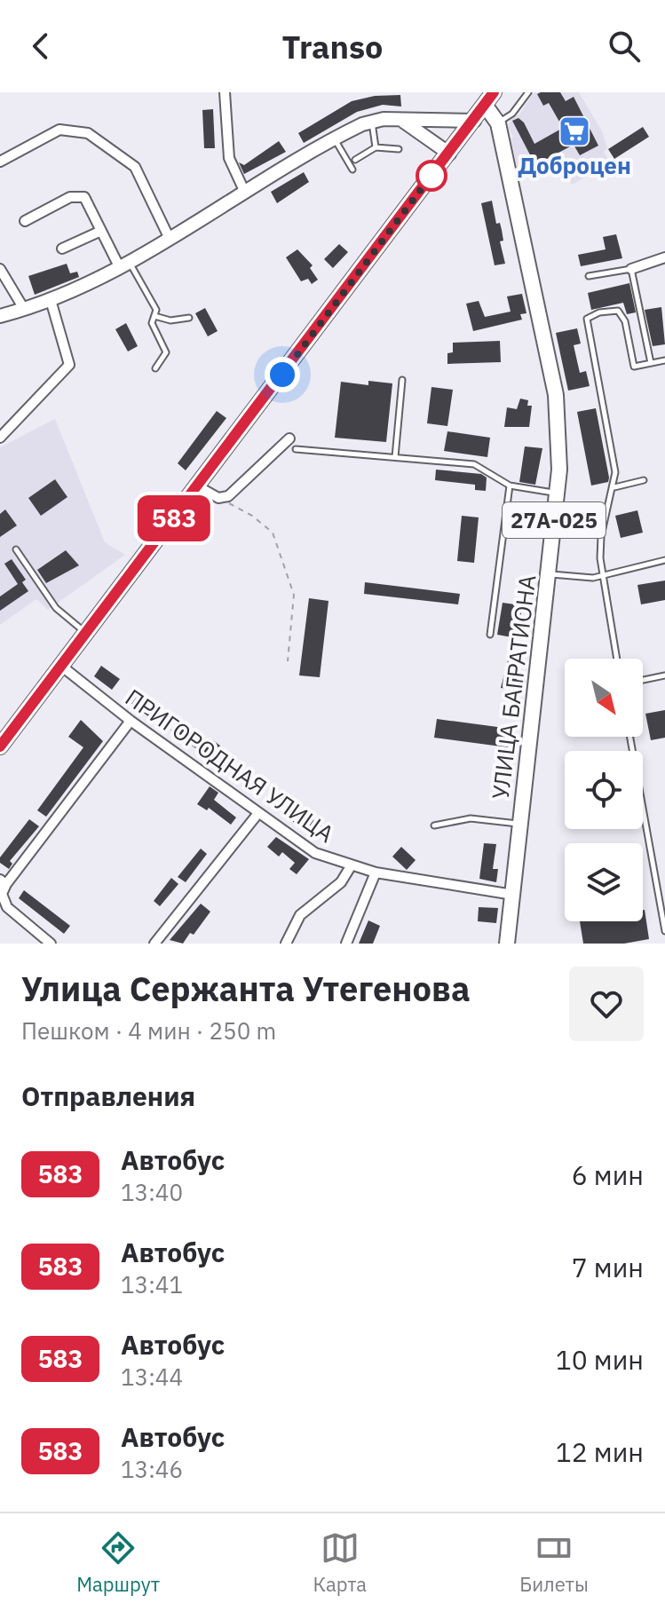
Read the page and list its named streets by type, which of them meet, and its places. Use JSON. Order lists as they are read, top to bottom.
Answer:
{
  "streets": {
    "main road": ["27А-025", "УЛИЦА БАГРАТИОНА"],
    "street": ["ПРИГОРОДНАЯ УЛИЦА"]
  },
  "crossings": [
    ["УЛИЦА БАГРАТИОНА", "ПРИГОРОДНАЯ УЛИЦА"]
  ],
  "places": {
    "supermarket": ["Доброцен"]
  },
  "lines": ["bus line 583"],
  "north": "bottom right",
  "page": {
    "header": "Transo",
    "on_map": "583",
    "heading": [
      ["Улица Сержанта Утегенова", "Пешком · 4 мин · 250 m"],
      "Отправления"
    ],
    "list": [
      {
        "mark": "583",
        "name": "Автобус",
        "note": "13:40",
        "value": "6 мин"
      },
      {
        "mark": "583",
        "name": "Автобус",
        "note": "13:41",
        "value": "7 мин"
      },
      {
        "mark": "583",
        "name": "Автобус",
        "note": "13:44",
        "value": "10 мин"
      },
      {
        "mark": "583",
        "name": "Автобус",
        "note": "13:46",
        "value": "12 мин"
      }
    ],
    "tabs": ["Маршрут", "Карта", "Билеты"]
  }
}
